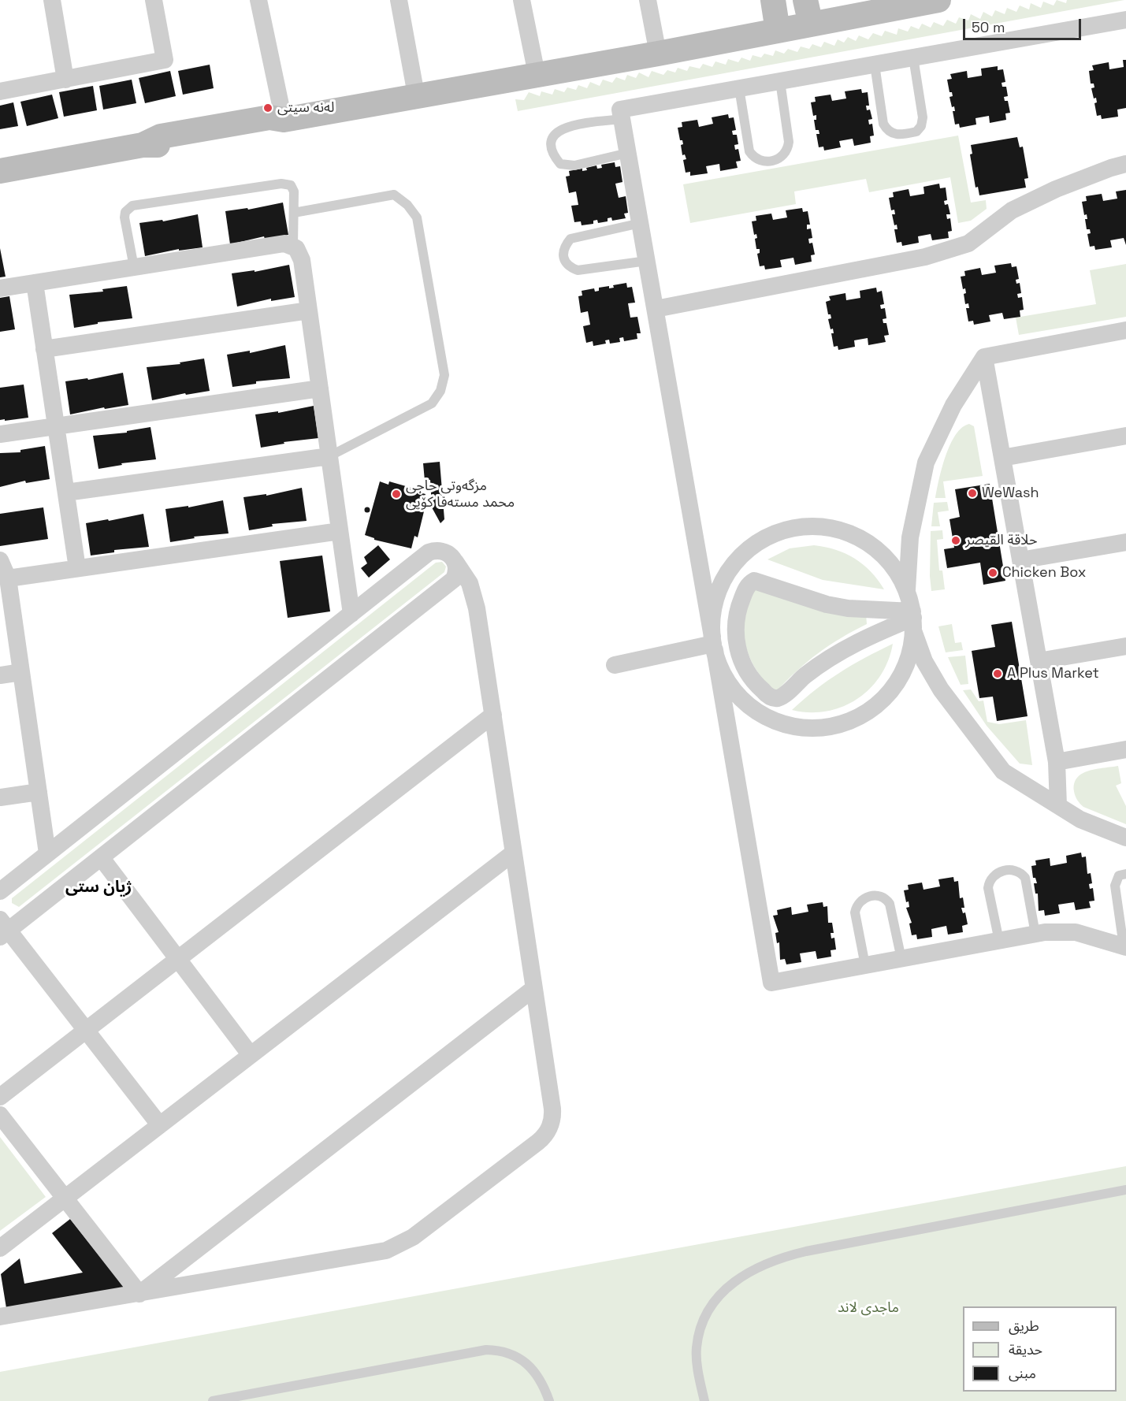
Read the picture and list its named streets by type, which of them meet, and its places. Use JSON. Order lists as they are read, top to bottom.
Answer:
{
  "districts": ["ژیان ستی"],
  "parks": ["ماجدی لاند"],
  "places": [
    "لەنە سیتی",
    "WeWash",
    "مزگەوتی حاجی محمد مستەفا کۆیی",
    "حلاقة القيصر",
    "Chicken Box",
    "A Plus Market"
  ],
  "legend": ["طريق", "حديقة", "مبنى"],
  "scale_bar": "50 m"
}
